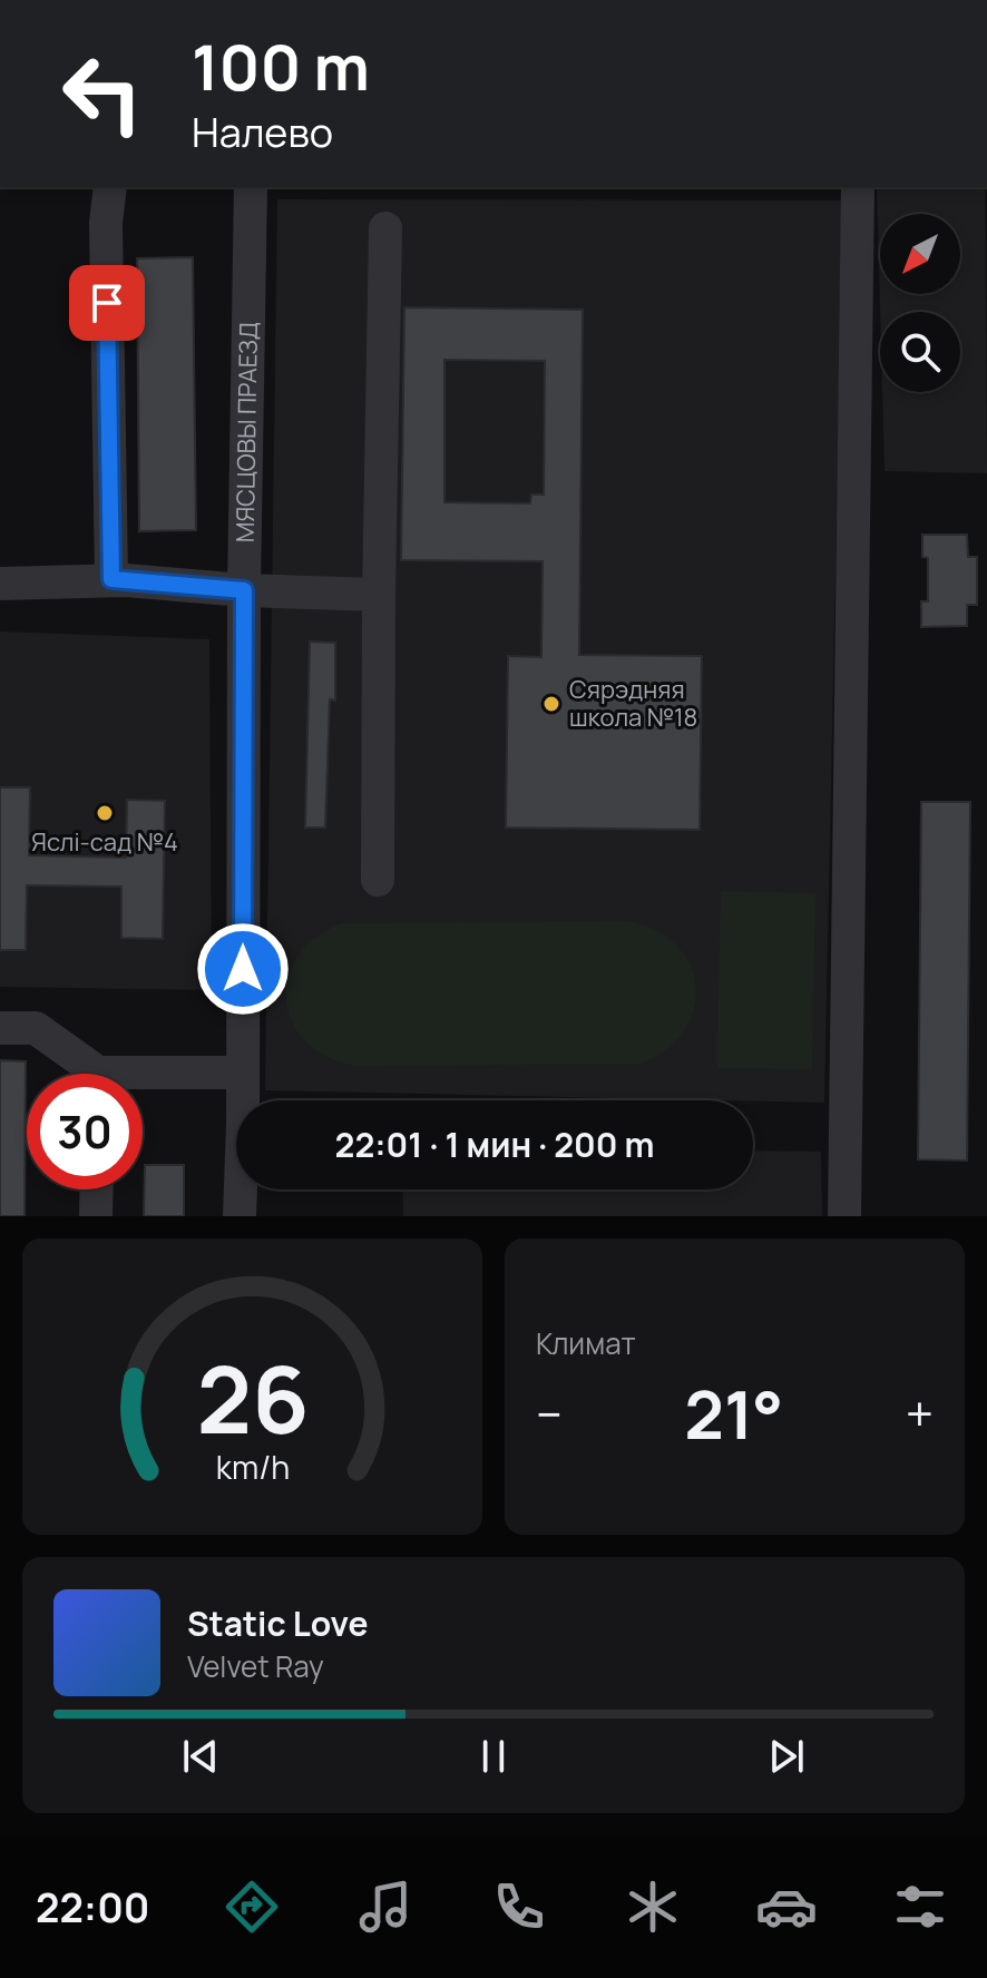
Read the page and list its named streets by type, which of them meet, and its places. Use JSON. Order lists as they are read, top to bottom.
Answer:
{
  "streets": {
    "street": ["МЯСЦОВЫ ПРАЕЗД"]
  },
  "places": ["Сярэдняя школа №18", "Яслі-сад №4"],
  "north": "bottom left",
  "page": {
    "turn": ["100 m", "Налево"],
    "limit": "30",
    "trip": "22:01 · 1 мин · 200 m",
    "tile": "Климат",
    "heat": ["−", "21°", "+"],
    "song": ["Static Love", "Velvet Ray"],
    "tabs": "22:00",
    "gauge": ["26", "km/h"]
  }
}
